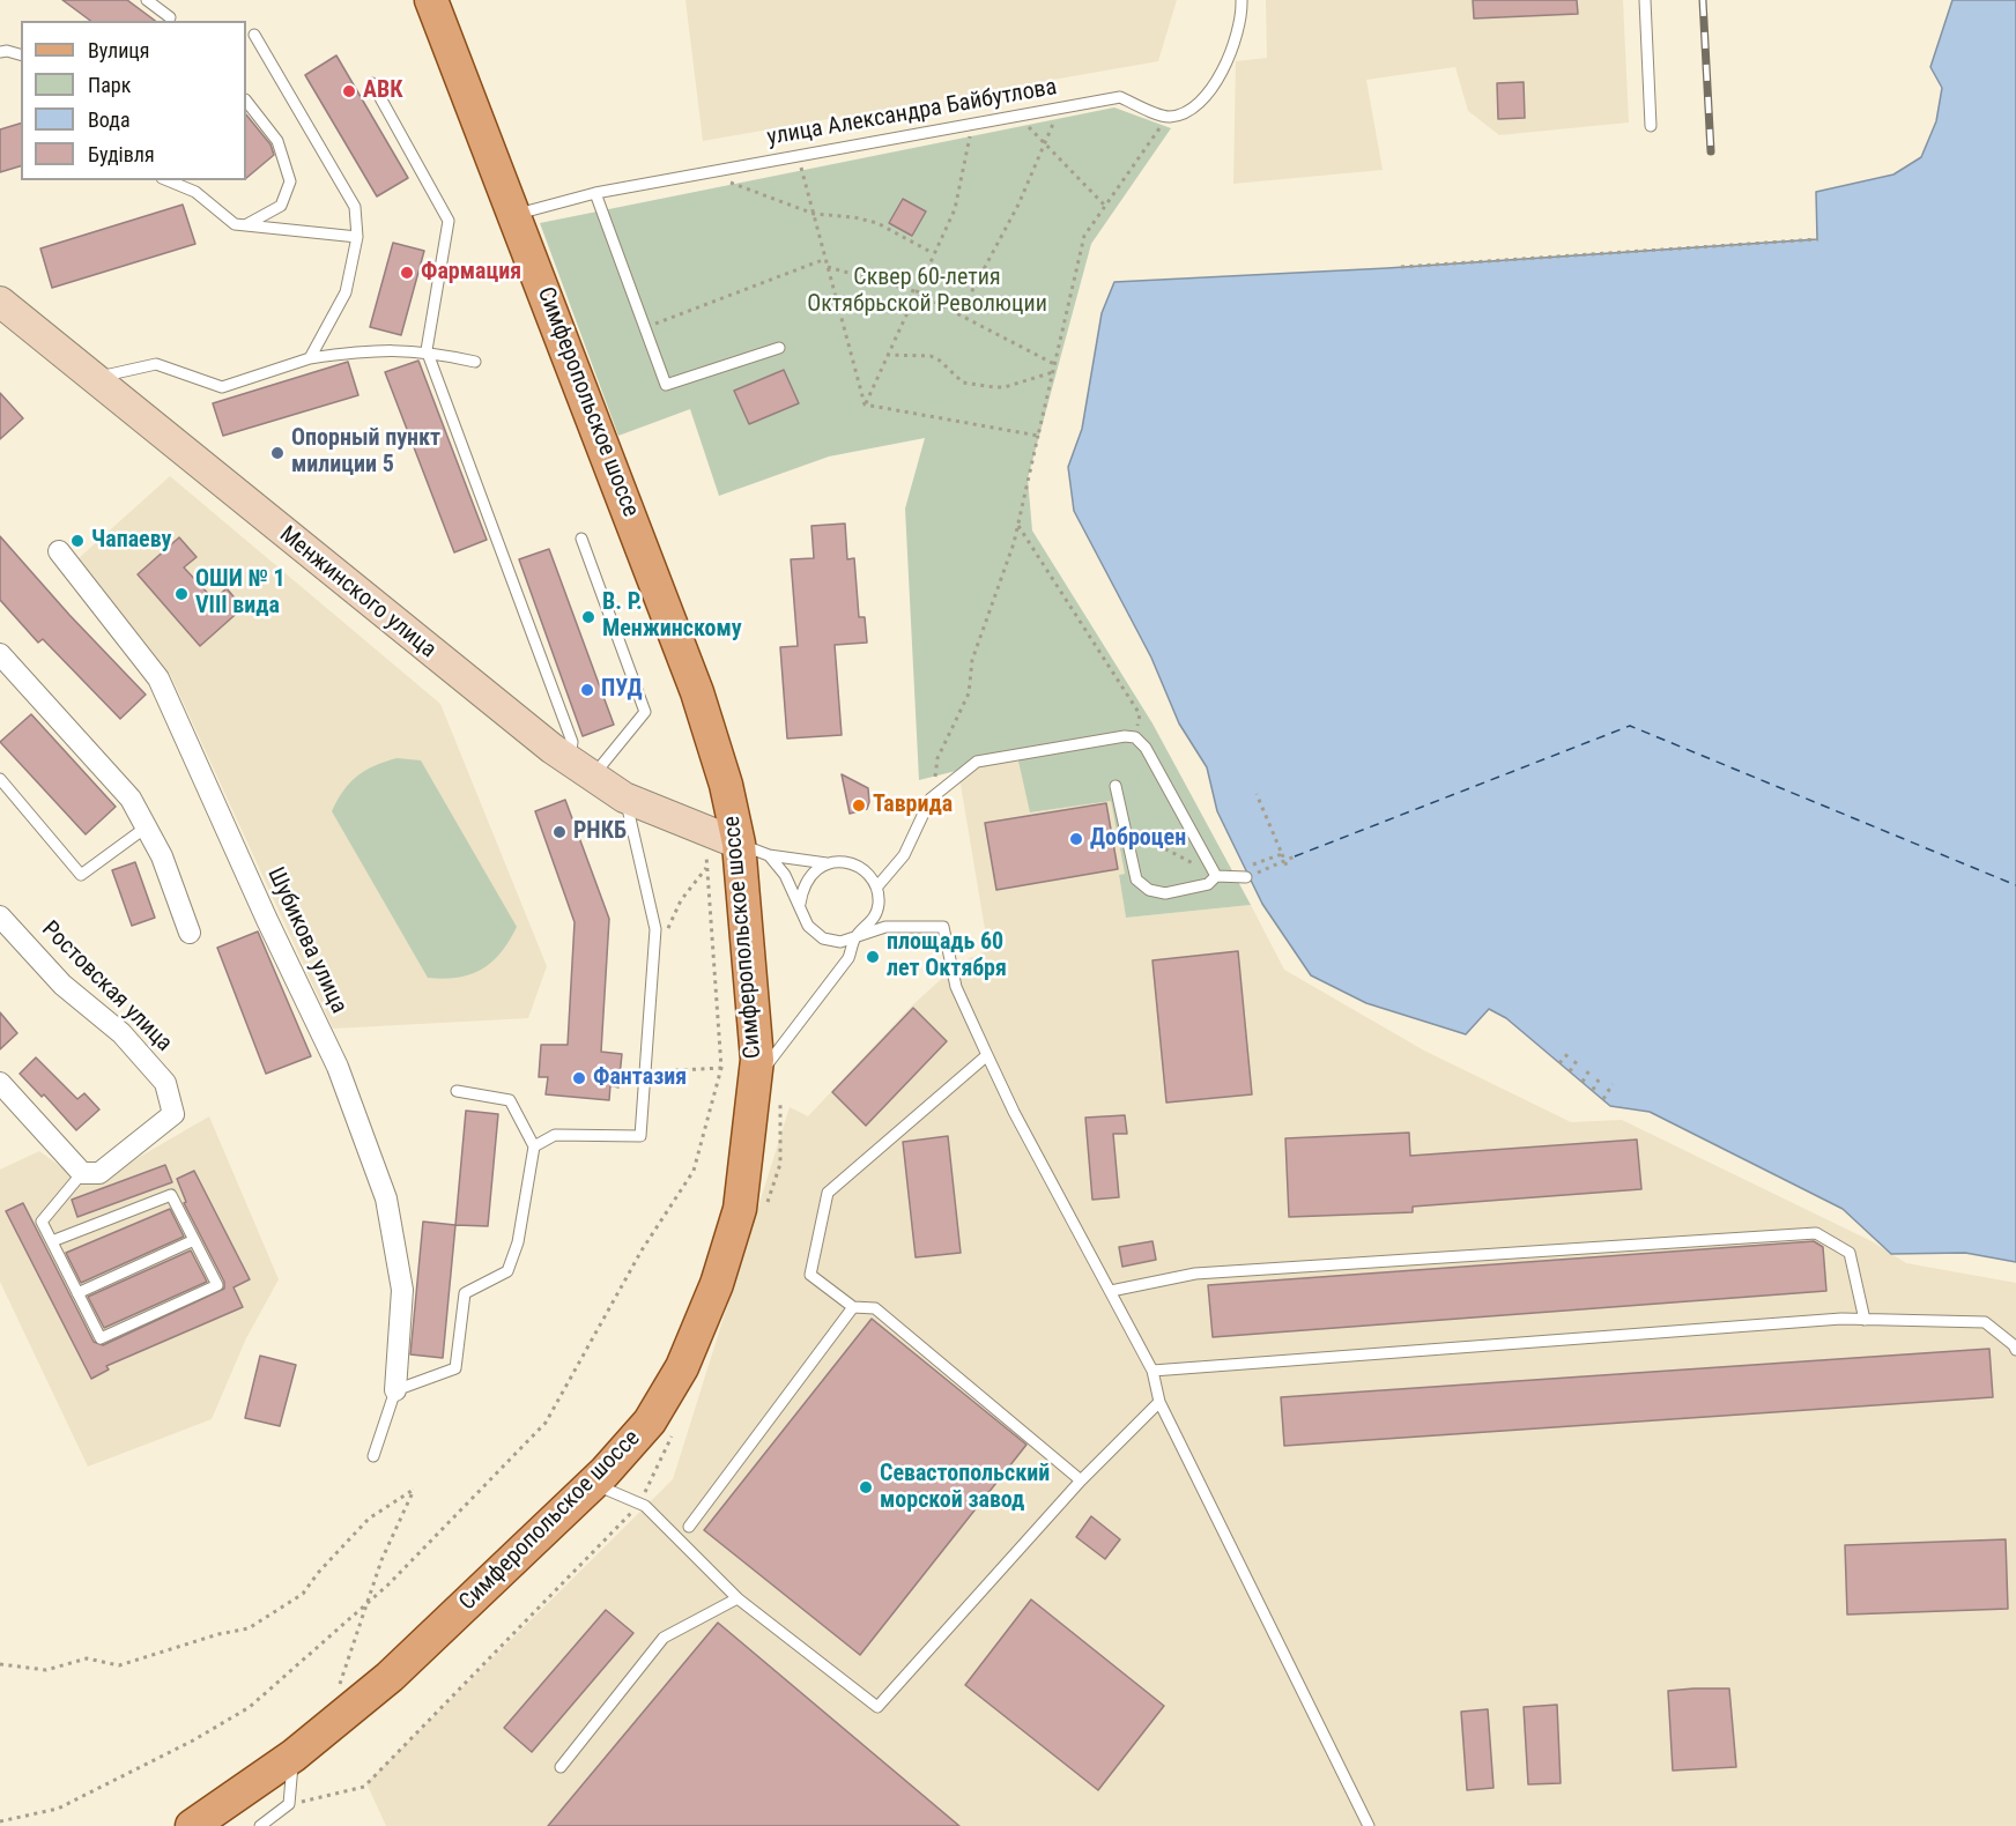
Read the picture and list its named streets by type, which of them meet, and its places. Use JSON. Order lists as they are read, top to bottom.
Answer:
{
  "streets": {
    "main road": ["Симферопольское шоссе"],
    "street": ["Менжинского улица", "Шубикова улица", "Ростовская улица"],
    "lane": ["улица Александра Байбутлова"]
  },
  "crossings": [
    ["улица Александра Байбутлова", "Симферопольское шоссе"],
    ["Симферопольское шоссе", "Менжинского улица"]
  ],
  "parks": ["Сквер 60-летия Октябрьской Революции"],
  "places": [
    "АВК",
    "Фармация",
    "Опорный пункт милиции 5",
    "Чапаеву",
    "ОШИ № 1 VIII вида",
    "В. Р. Менжинскому",
    "ПУД",
    "Таврида",
    "РНКБ",
    "Доброцен",
    "площадь 60 лет Октября",
    "Фантазия",
    "Севастопольский морской завод"
  ],
  "legend": [
    "Вулиця",
    "Парк",
    "Вода",
    "Будівля"
  ]
}
